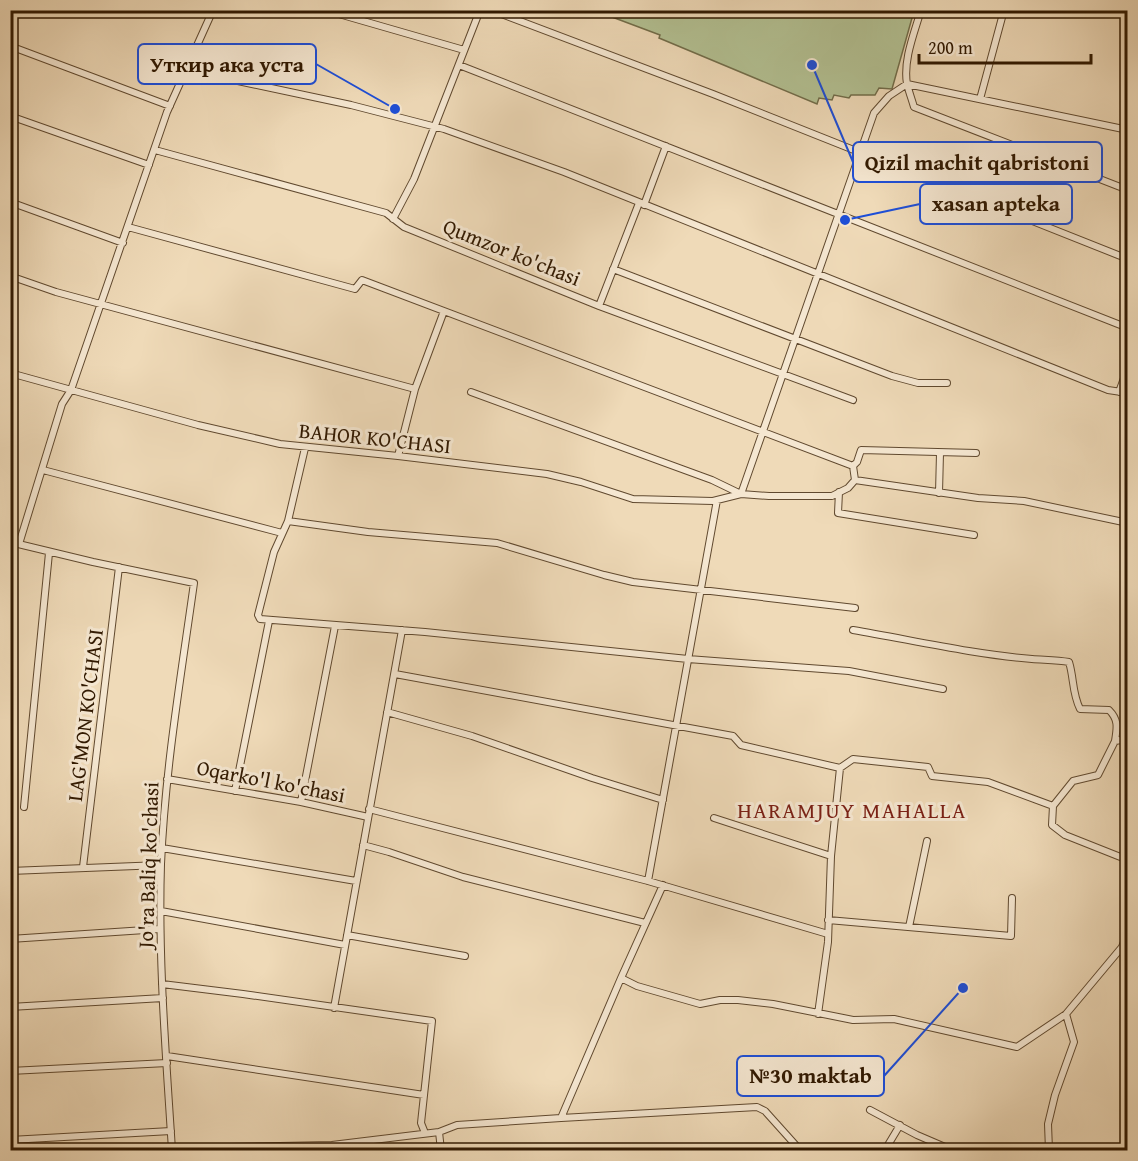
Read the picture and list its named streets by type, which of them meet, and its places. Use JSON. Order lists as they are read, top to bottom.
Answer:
{
  "streets": {
    "street": [
      "Qumzor ko'chasi",
      "BAHOR KO'CHASI",
      "LAG'MON KO'CHASI",
      "Oqarko'l ko'chasi",
      "Jo'ra Baliq ko'chasi"
    ]
  },
  "crossings": [
    ["LAG'MON KO'CHASI", "Jo'ra Baliq ko'chasi"],
    ["Oqarko'l ko'chasi", "Jo'ra Baliq ko'chasi"]
  ],
  "districts": ["HARAMJUY MAHALLA"],
  "places": [
    "Qizil machit qabristoni",
    "Уткир ака уста",
    "xasan apteka",
    "№30 maktab"
  ],
  "scale_bar": "200 m"
}
